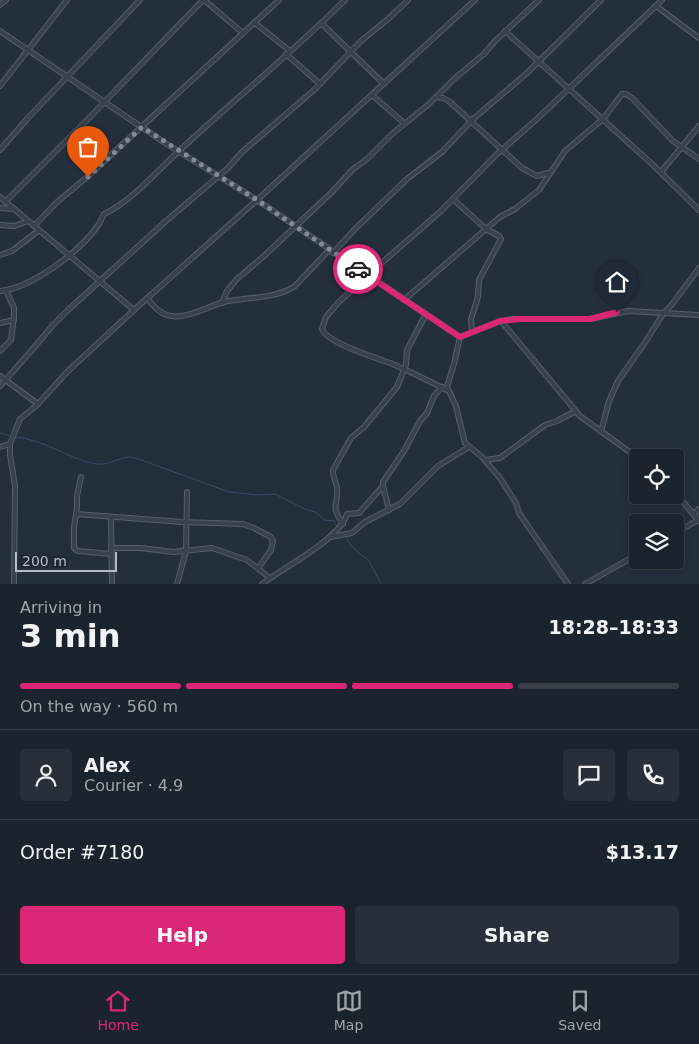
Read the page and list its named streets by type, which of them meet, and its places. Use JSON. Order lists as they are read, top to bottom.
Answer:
{
  "scale_bar": "200 m",
  "page": {
    "scale": "200 m",
    "heading": ["3 min", "Arriving in", "18:28–18:33"],
    "panel": [
      "Alex",
      "Courier · 4.9",
      "Order #7180",
      "$13.17"
    ],
    "bar": "On the way · 560 m",
    "buttons": ["Help", "Share"],
    "tabs": ["Home", "Map", "Saved"]
  }
}
